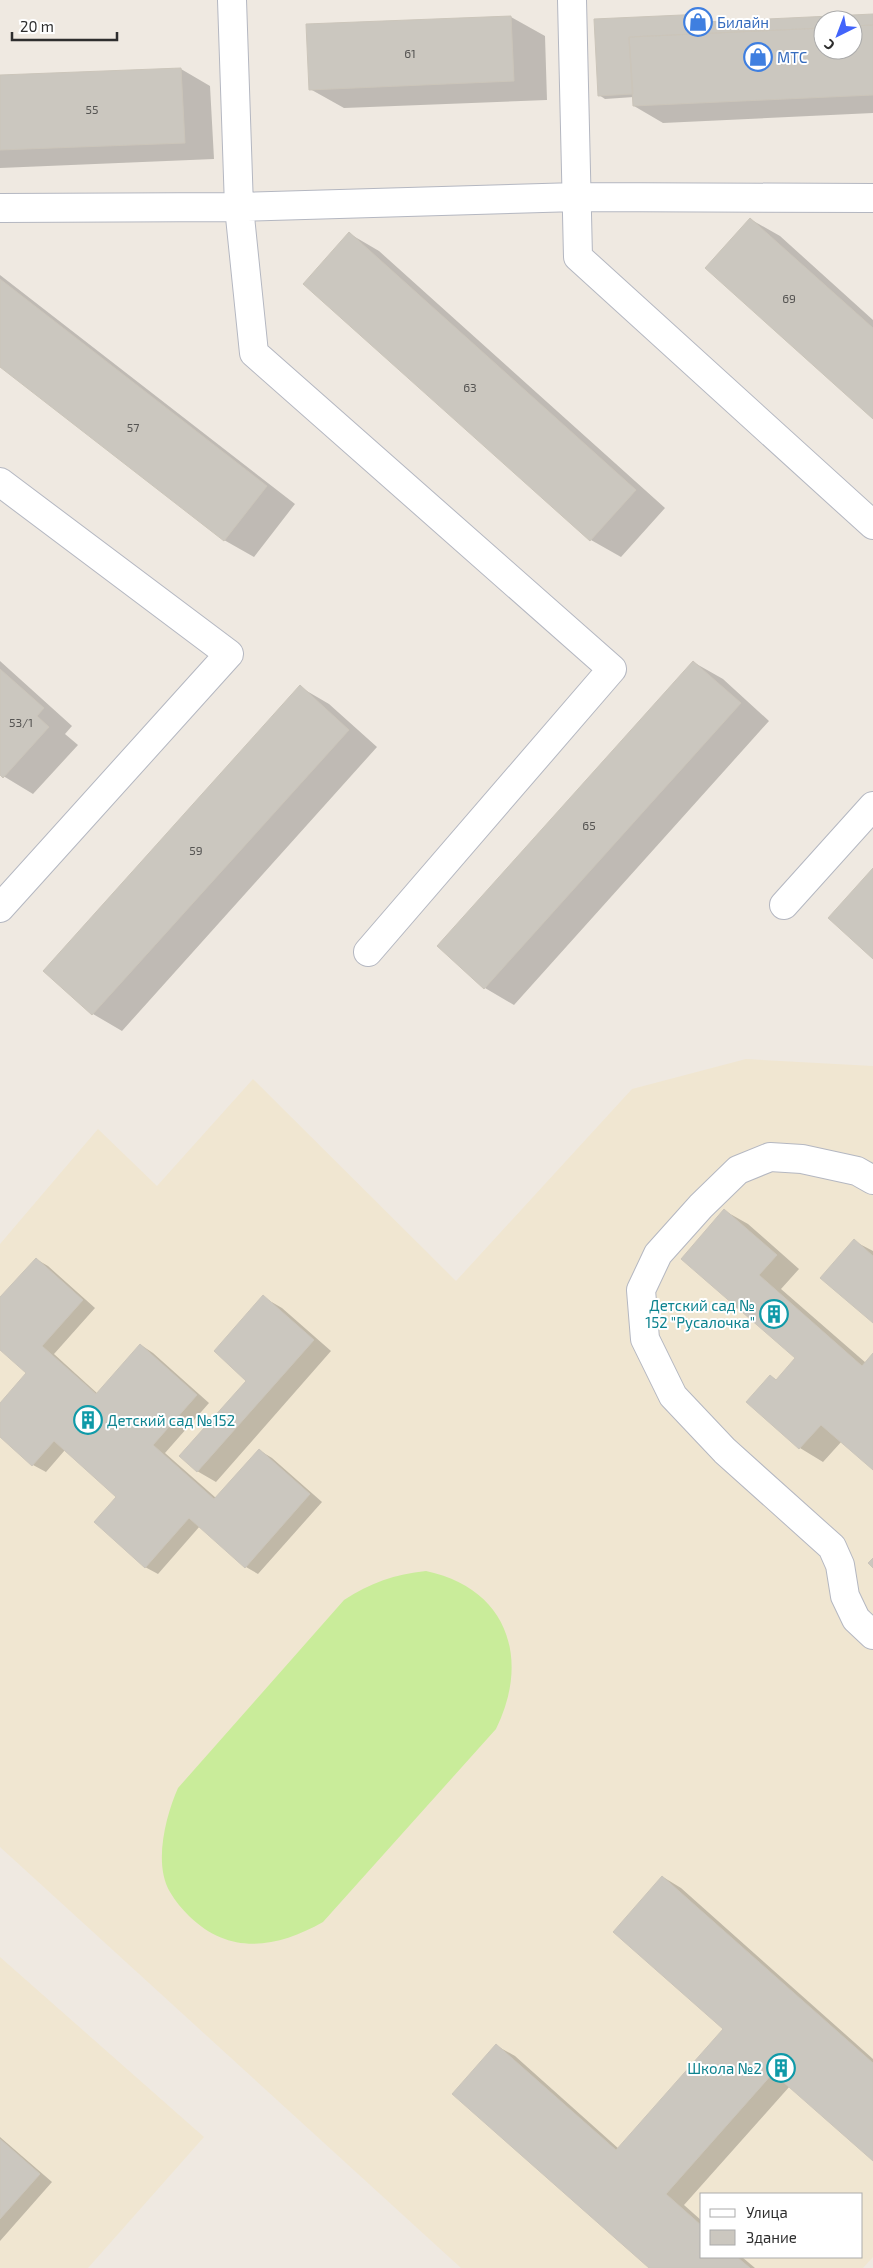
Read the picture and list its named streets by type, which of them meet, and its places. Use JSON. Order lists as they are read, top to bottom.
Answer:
{
  "places": {
    "shop": ["Билайн", "МТС"],
    "building": ["Детский сад № 152 \"Русалочка\"", "Детский сад №152", "Школа №2"]
  },
  "house_numbers": [
    "61",
    "55",
    "69",
    "63",
    "57",
    "53/1",
    "65",
    "59"
  ],
  "legend": ["Улица", "Здание"],
  "scale_bar": "20 m",
  "north": "bottom left"
}
